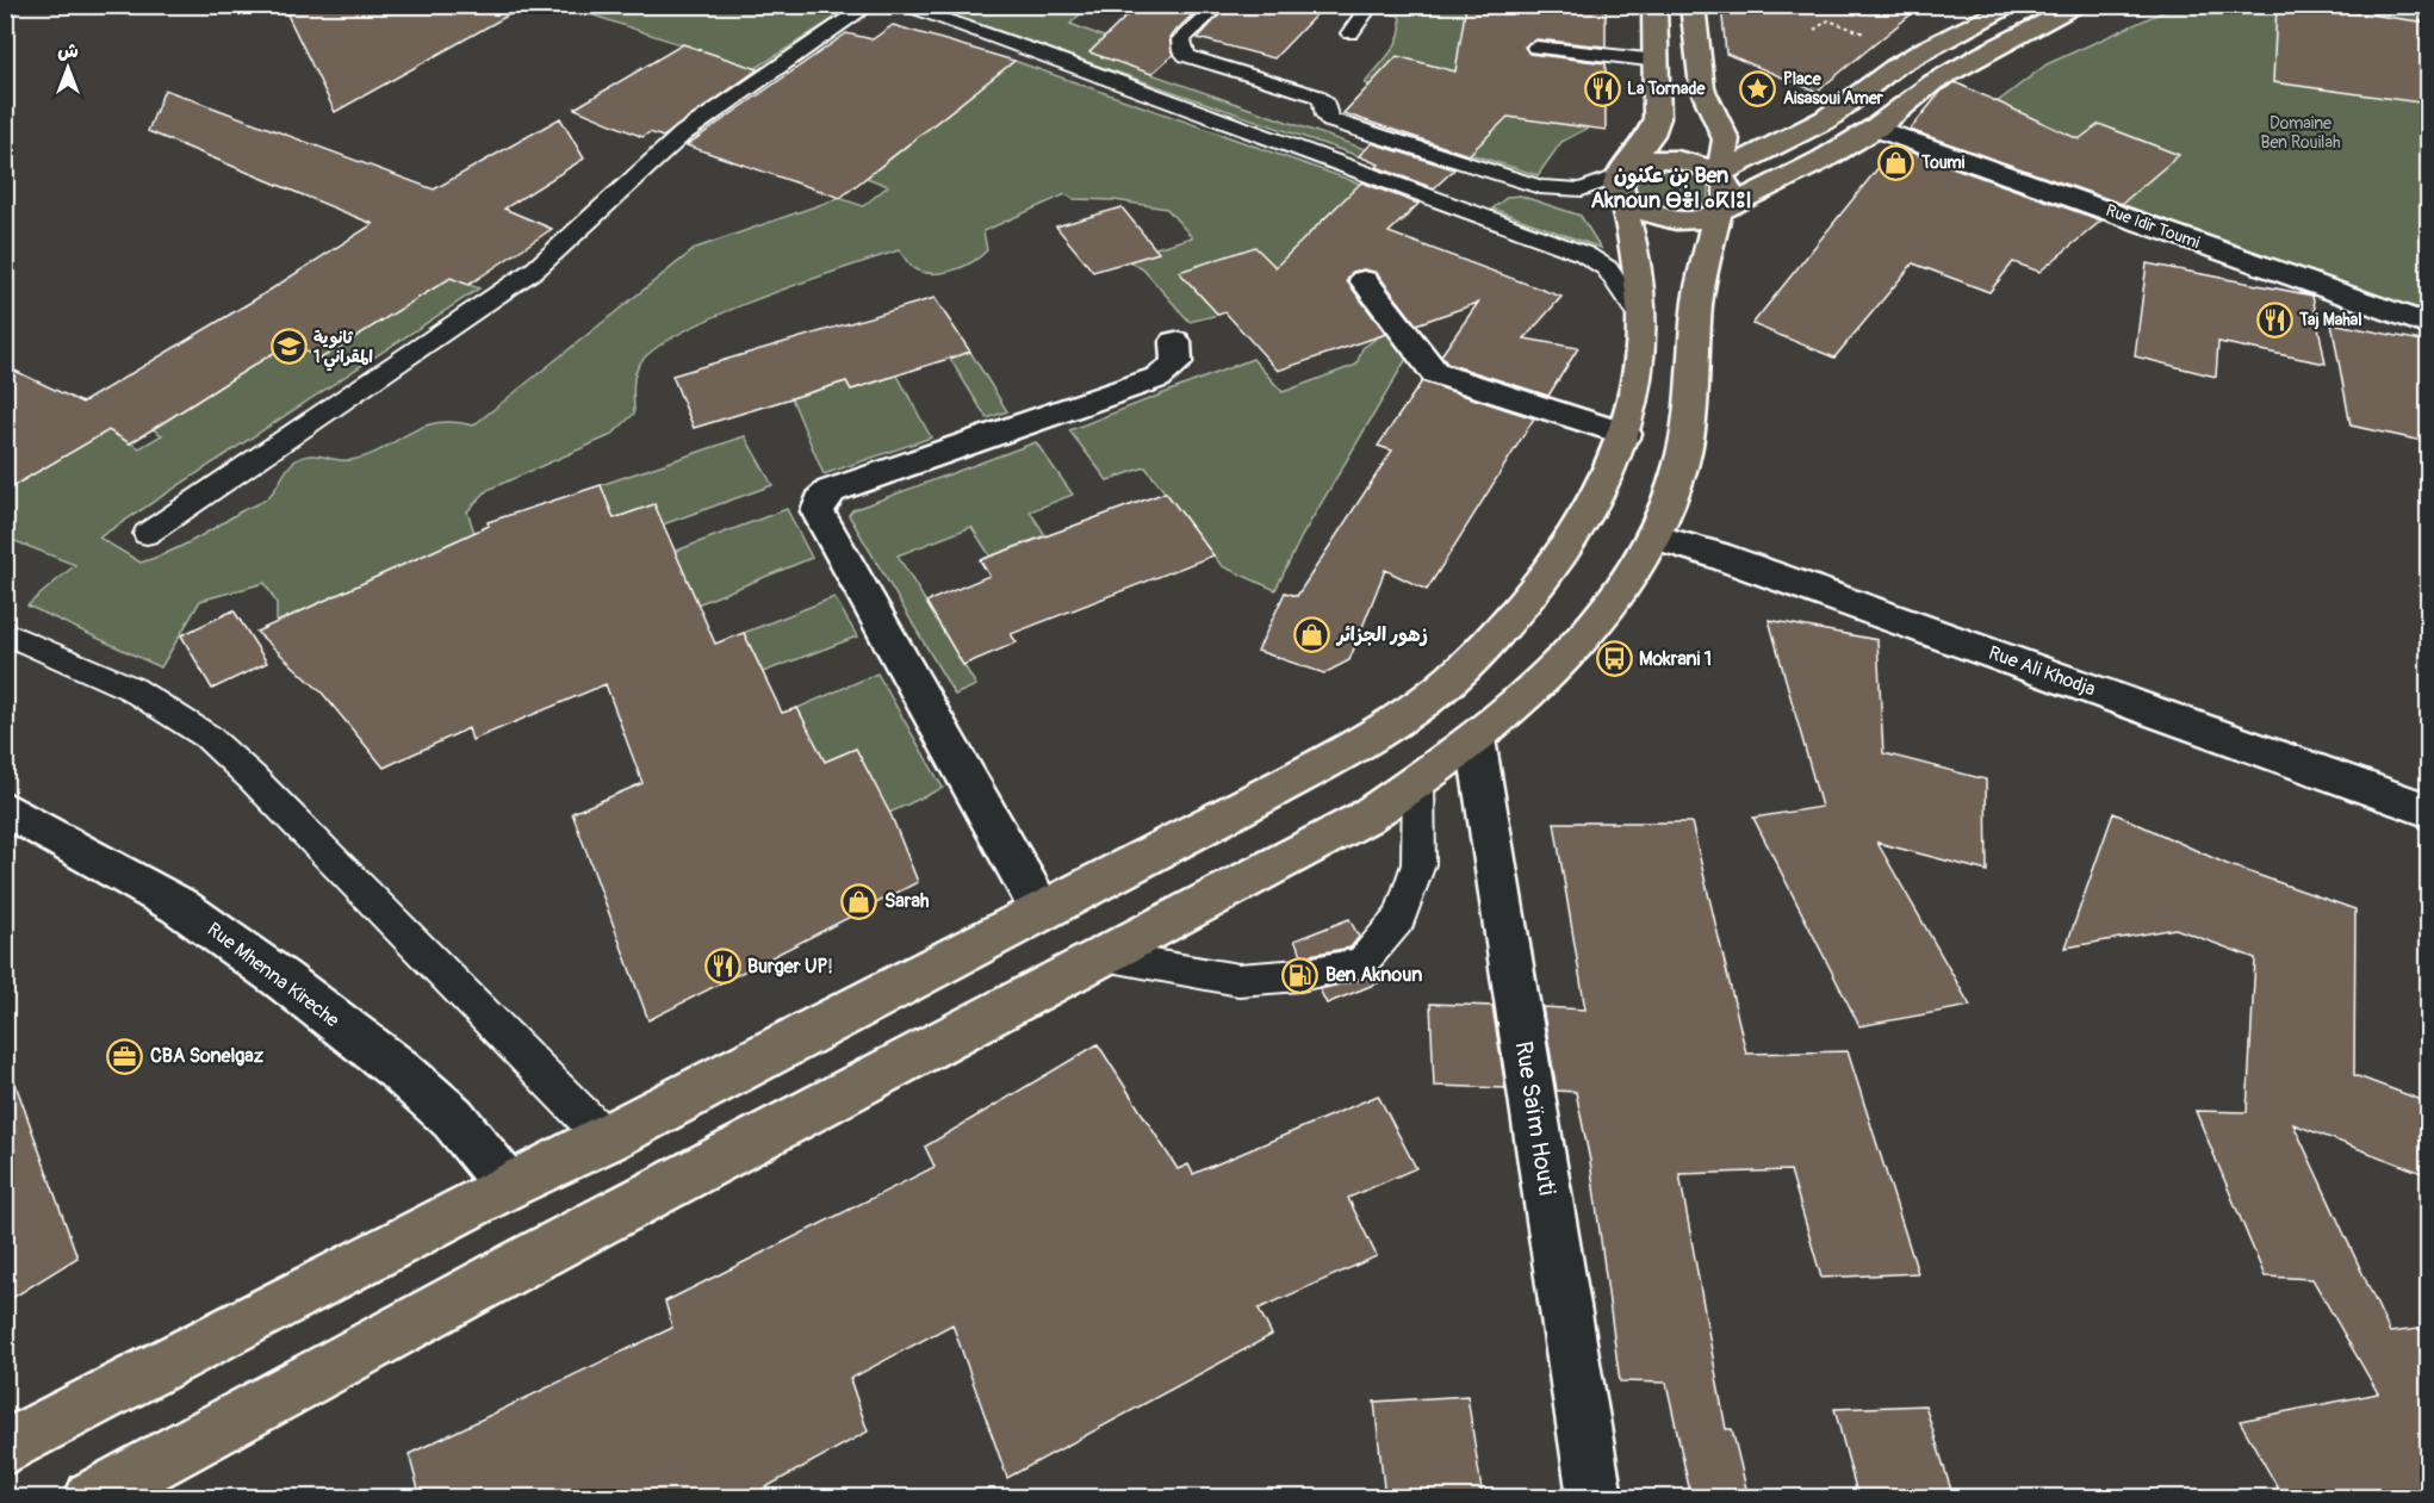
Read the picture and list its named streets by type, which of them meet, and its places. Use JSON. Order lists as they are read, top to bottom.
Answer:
{
  "streets": {
    "street": [
      "Rue Idir Toumi",
      "Rue Ali Khodja",
      "Rue Mhenna Kireche",
      "Rue Saïm Houti"
    ]
  },
  "districts": ["بن عكنون Ben Aknoun ⴱⴻⵏ ⴰⴽⵏⵓⵏ"],
  "parks": ["Domaine Ben Rouilah"],
  "places": {
    "restaurant": ["La Tornade", "Taj Mahal", "Burger UP!"],
    "place": ["Place Aisasoui Amer"],
    "shop": ["Toumi", "زهور الجزائر", "Sarah"],
    "school or university": ["ثانوية المقراني 1"],
    "bus stop": ["Mokrani 1"],
    "fuel station": ["Ben Aknoun"],
    "office": ["CBA Sonelgaz"]
  },
  "north": "top"
}
